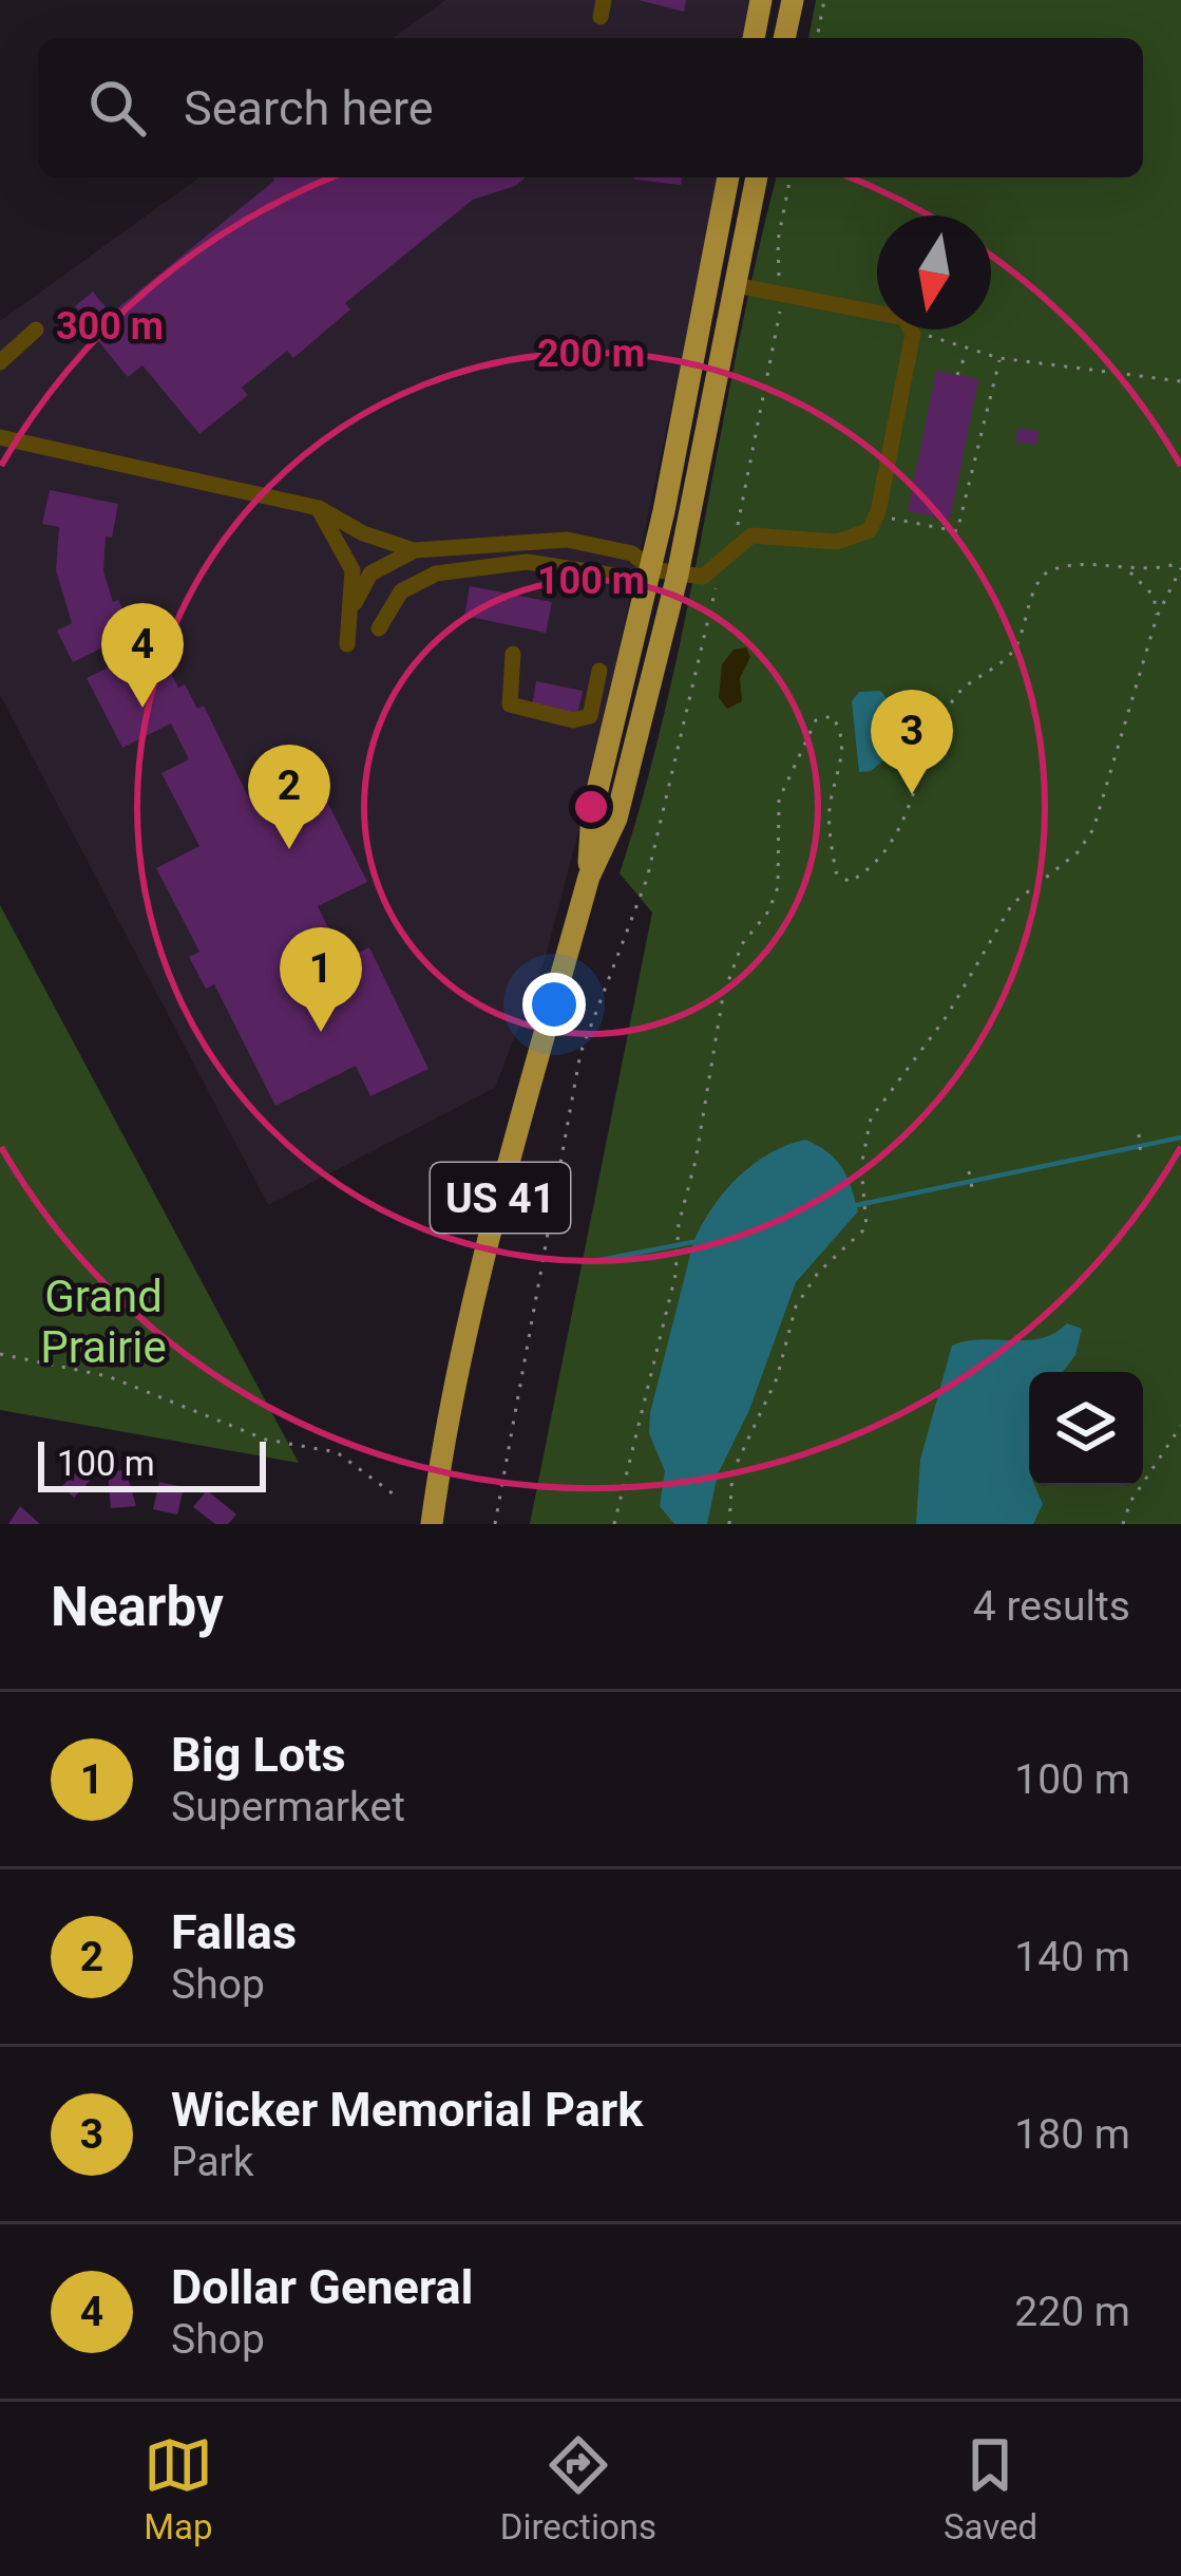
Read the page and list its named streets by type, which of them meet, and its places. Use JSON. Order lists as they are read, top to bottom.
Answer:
{
  "streets": {
    "highway": ["US 41"]
  },
  "parks": ["Grand Prairie"],
  "scale_bar": "100 m",
  "north": "bottom",
  "page": {
    "search": "Search here",
    "pins": [
      "4",
      "3",
      "2",
      "1"
    ],
    "scale": "100 m",
    "heading": ["Nearby", "4 results"],
    "list": [
      {
        "mark": "1",
        "name": "Big Lots",
        "note": "Supermarket",
        "value": "100 m"
      },
      {
        "mark": "2",
        "name": "Fallas",
        "note": "Shop",
        "value": "140 m"
      },
      {
        "mark": "3",
        "name": "Wicker Memorial Park",
        "note": "Park",
        "value": "180 m"
      },
      {
        "mark": "4",
        "name": "Dollar General",
        "note": "Shop",
        "value": "220 m"
      }
    ],
    "nav": ["Map", "Directions", "Saved"]
  },
  "rings": ["300 m", "200 m", "100 m"]
}
